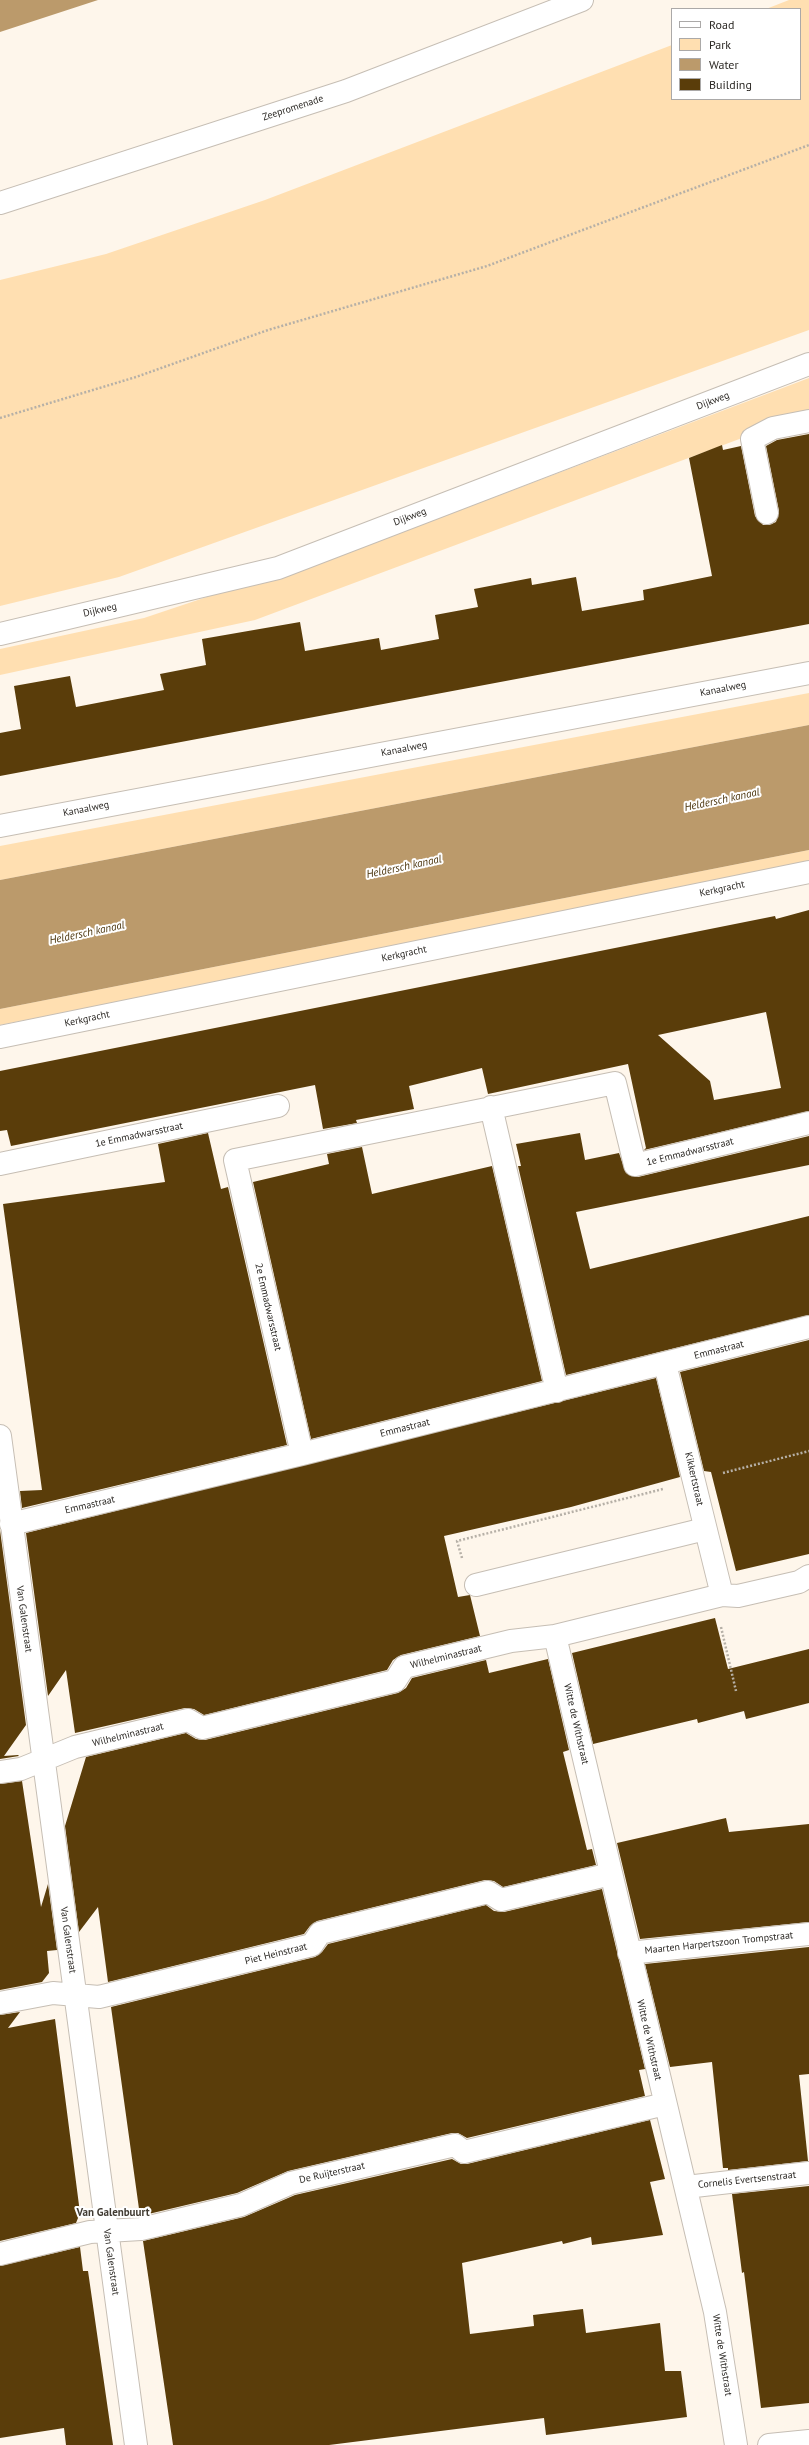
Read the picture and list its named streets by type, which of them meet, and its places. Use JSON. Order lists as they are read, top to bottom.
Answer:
{
  "streets": {
    "street": [
      "Zeepromenade",
      "Dijkweg",
      "Kanaalweg",
      "Kerkgracht",
      "1e Emmadwarsstraat",
      "2e Emmadwarsstraat",
      "Emmastraat",
      "Kikkertstraat",
      "Van Galenstraat",
      "Wilhelminastraat",
      "Witte de Withstraat",
      "Maarten Harpertszoon Trompstraat",
      "Piet Heinstraat",
      "De Ruijterstraat",
      "Cornelis Evertsenstraat"
    ]
  },
  "crossings": [
    ["1e Emmadwarsstraat", "2e Emmadwarsstraat"],
    ["2e Emmadwarsstraat", "Emmastraat"],
    ["Emmastraat", "Kikkertstraat"],
    ["Emmastraat", "Van Galenstraat"],
    ["Kikkertstraat", "Wilhelminastraat"],
    ["Van Galenstraat", "Wilhelminastraat"],
    ["Van Galenstraat", "Piet Heinstraat"],
    ["Van Galenstraat", "De Ruijterstraat"],
    ["Wilhelminastraat", "Witte de Withstraat"],
    ["Witte de Withstraat", "Maarten Harpertszoon Trompstraat"],
    ["Witte de Withstraat", "Piet Heinstraat"],
    ["Witte de Withstraat", "De Ruijterstraat"],
    ["Witte de Withstraat", "Cornelis Evertsenstraat"]
  ],
  "districts": ["Van Galenbuurt"],
  "water": ["Heldersch kanaal"],
  "legend": [
    "Road",
    "Park",
    "Water",
    "Building"
  ]
}
